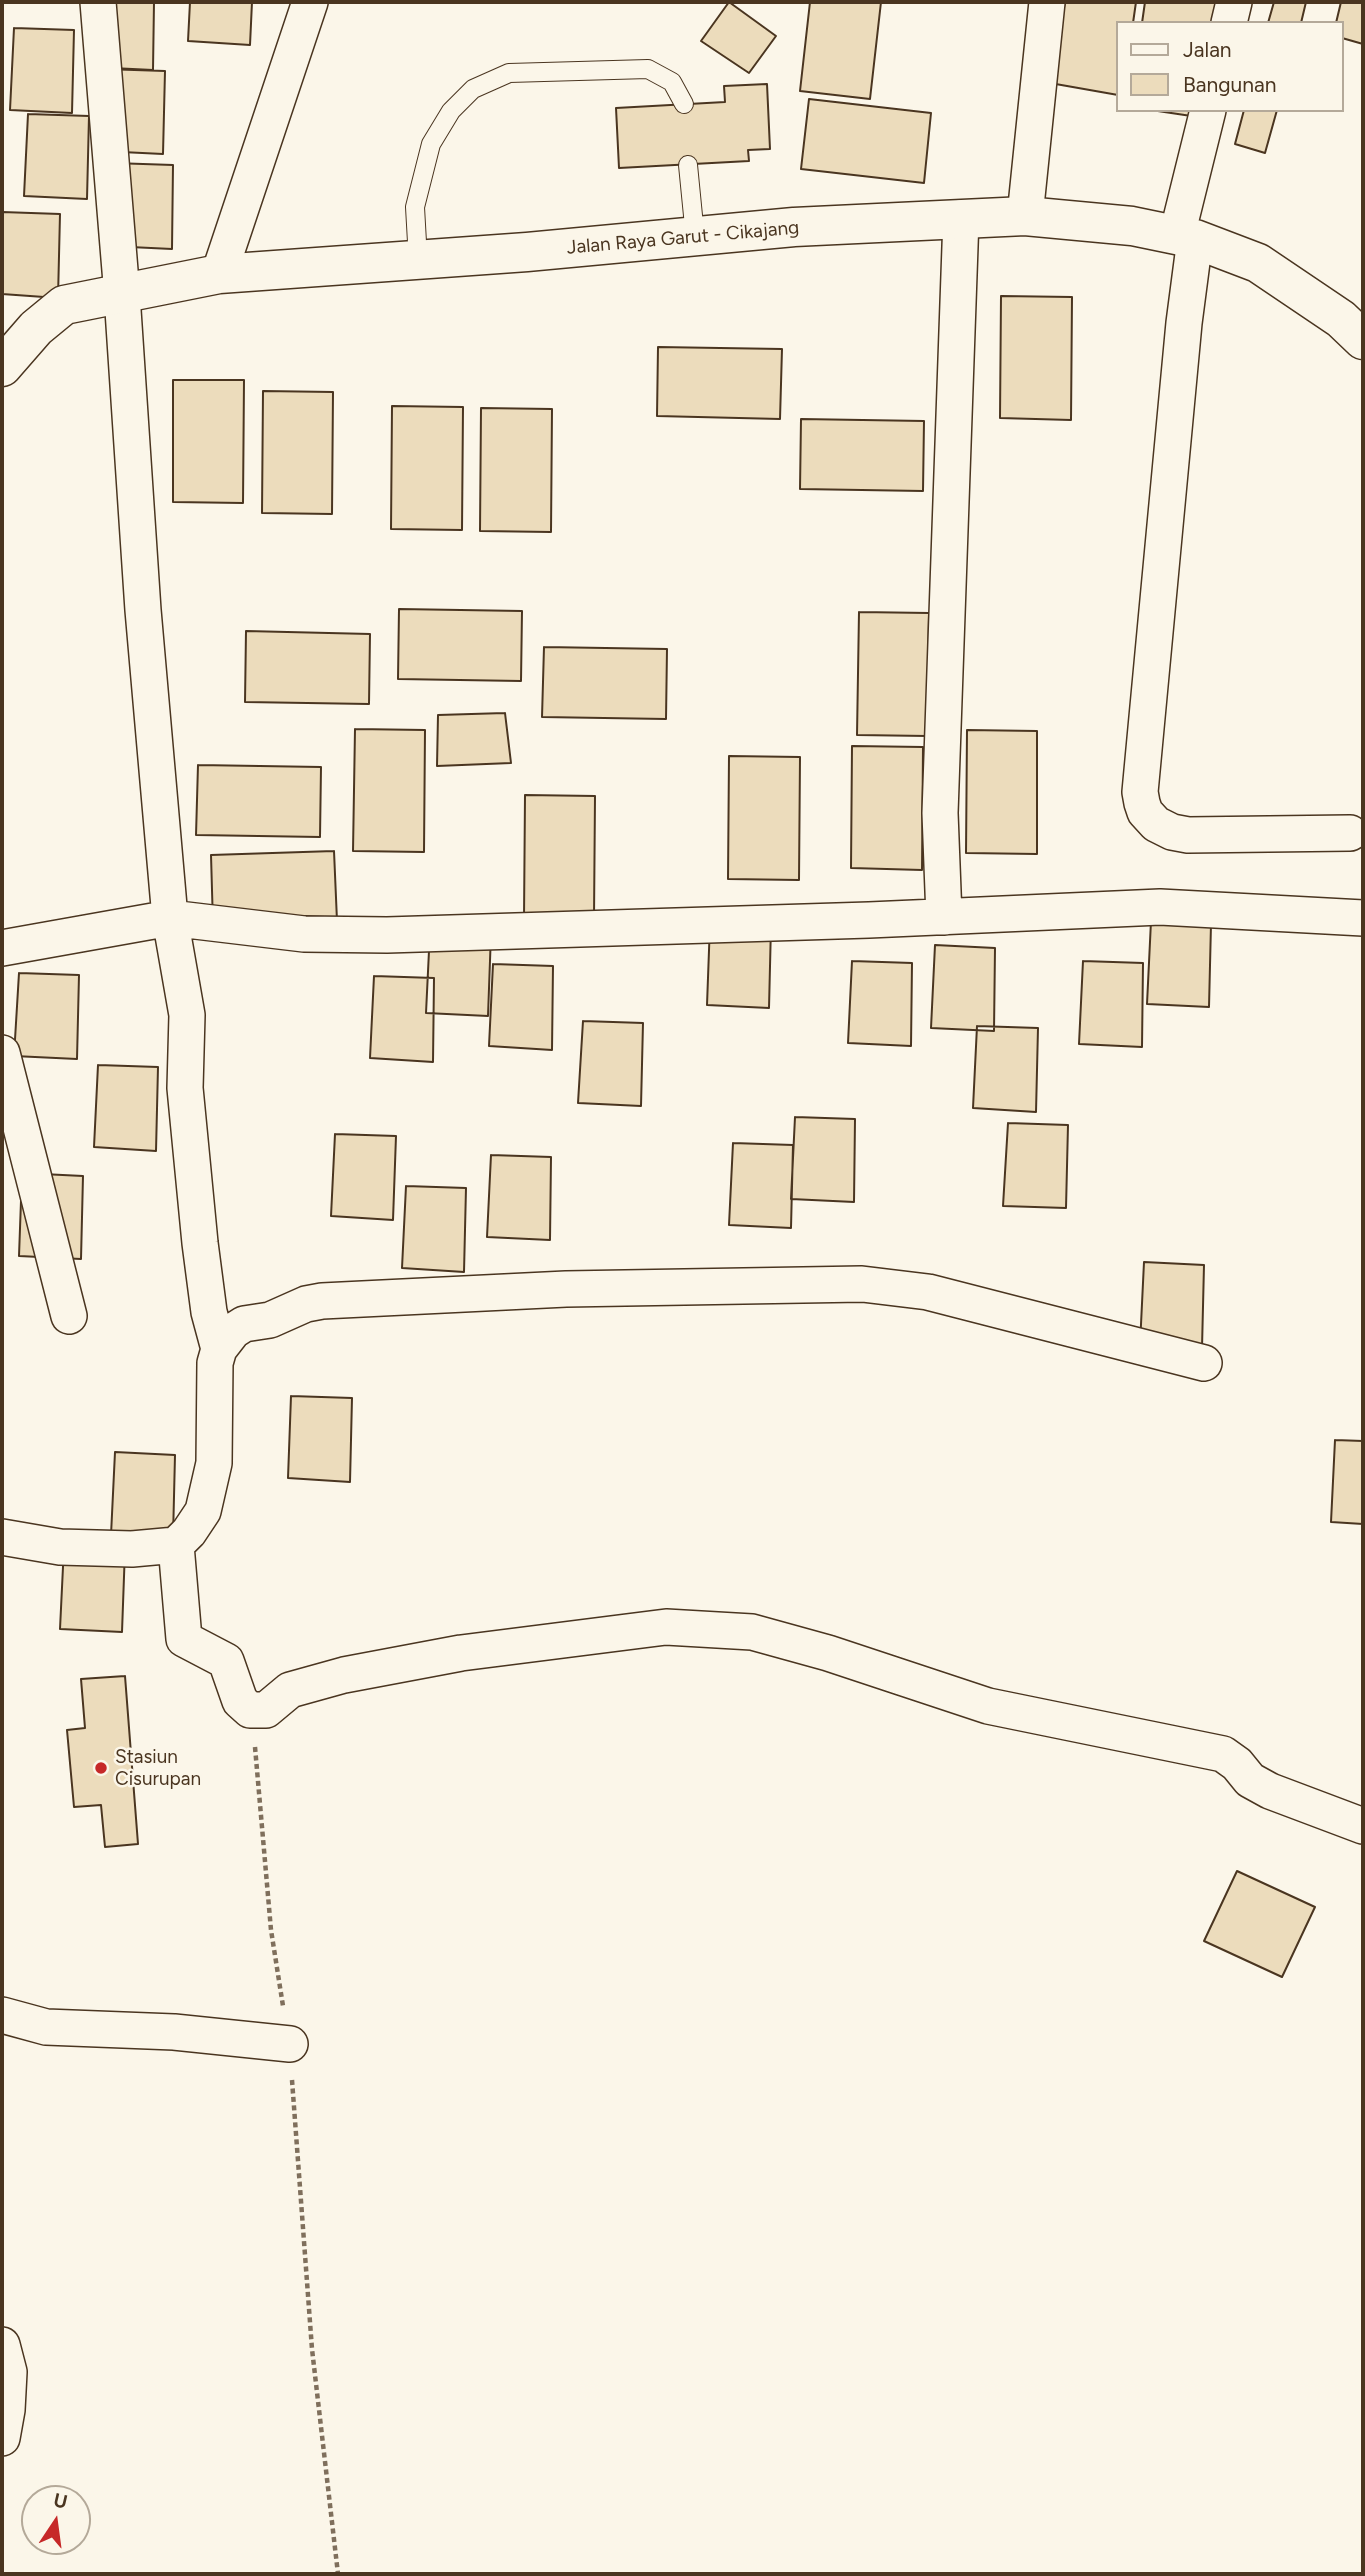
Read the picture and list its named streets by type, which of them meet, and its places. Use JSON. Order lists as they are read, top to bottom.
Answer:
{
  "streets": {
    "main road": ["Jalan Raya Garut - Cikajang"]
  },
  "places": ["Stasiun Cisurupan"],
  "legend": ["Jalan", "Bangunan"],
  "north": "top"
}
